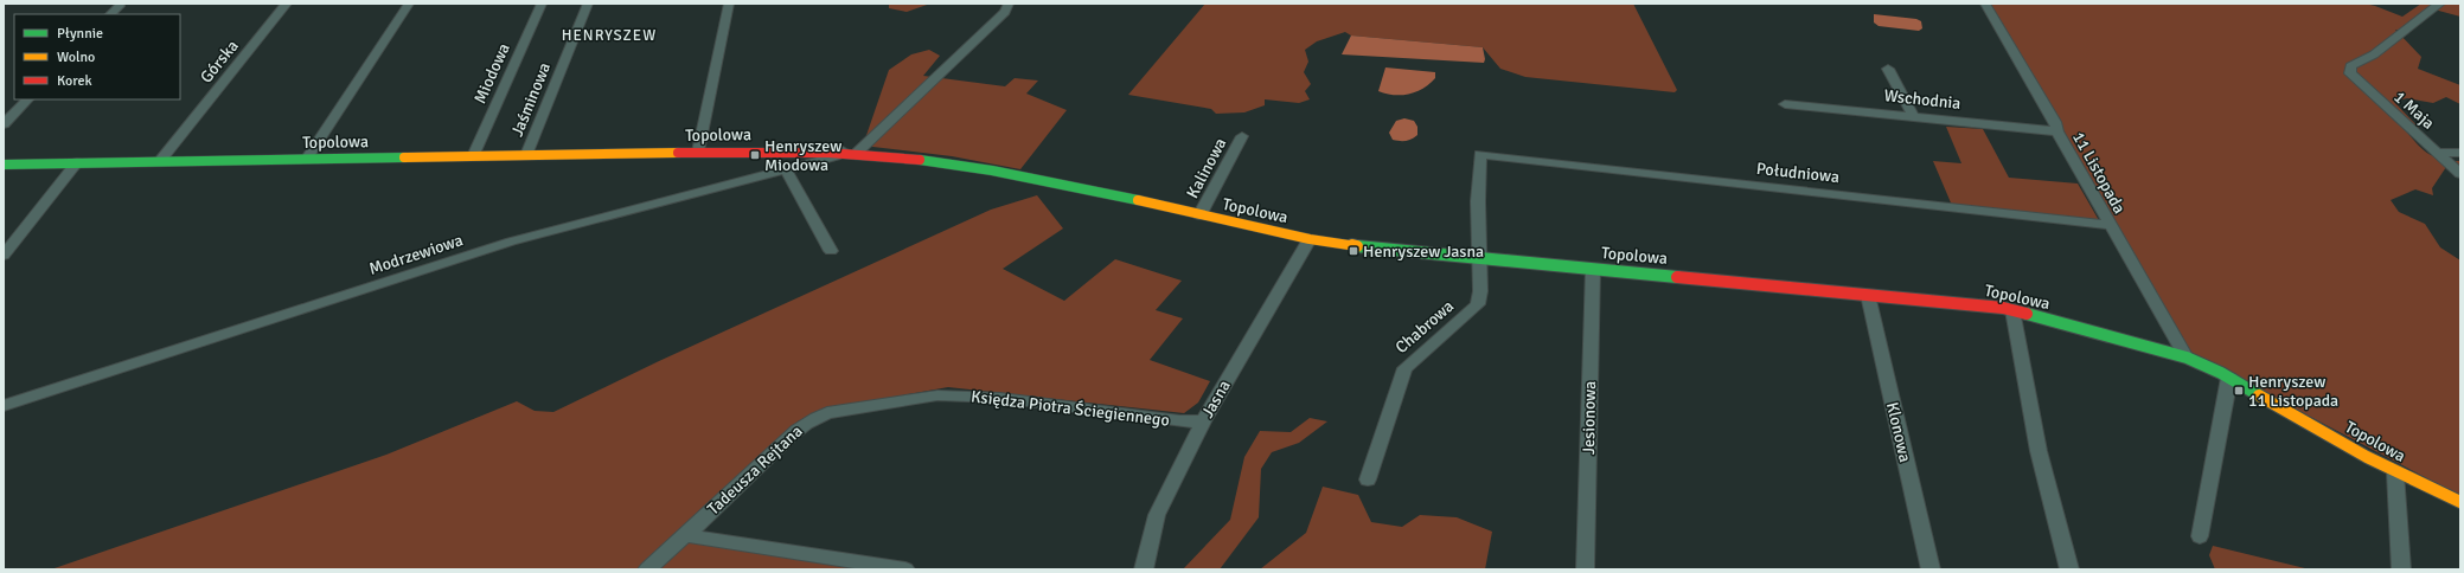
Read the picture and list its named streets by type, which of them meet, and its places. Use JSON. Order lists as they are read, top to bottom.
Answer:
{
  "streets": {
    "street": [
      "Górska",
      "Miodowa",
      "Jaśminowa",
      "Wschodnia",
      "1 Maja",
      "Topolowa",
      "Kalinowa",
      "Południowa",
      "11 Listopada",
      "Modrzewiowa",
      "Chabrowa",
      "Jasna",
      "Księdza Piotra Ściegiennego",
      "Jesionowa",
      "Klonowa",
      "Tadeusza Rejtana"
    ]
  },
  "crossings": [
    ["Górska", "Topolowa"],
    ["Miodowa", "Topolowa"],
    ["Jaśminowa", "Topolowa"],
    ["Wschodnia", "11 Listopada"],
    ["Topolowa", "Kalinowa"],
    ["Topolowa", "Południowa"],
    ["Topolowa", "11 Listopada"],
    ["Topolowa", "Modrzewiowa"],
    ["Topolowa", "Chabrowa"],
    ["Topolowa", "Jasna"],
    ["Topolowa", "Jesionowa"],
    ["Topolowa", "Klonowa"],
    ["Południowa", "11 Listopada"],
    ["Południowa", "Chabrowa"],
    ["Jasna", "Księdza Piotra Ściegiennego"],
    ["Księdza Piotra Ściegiennego", "Tadeusza Rejtana"]
  ],
  "districts": ["HENRYSZEW"],
  "places": {
    "transit": ["Henryszew Miodowa", "Henryszew Jasna", "Henryszew 11 Listopada"]
  },
  "legend": ["Płynnie", "Wolno", "Korek"]
}
